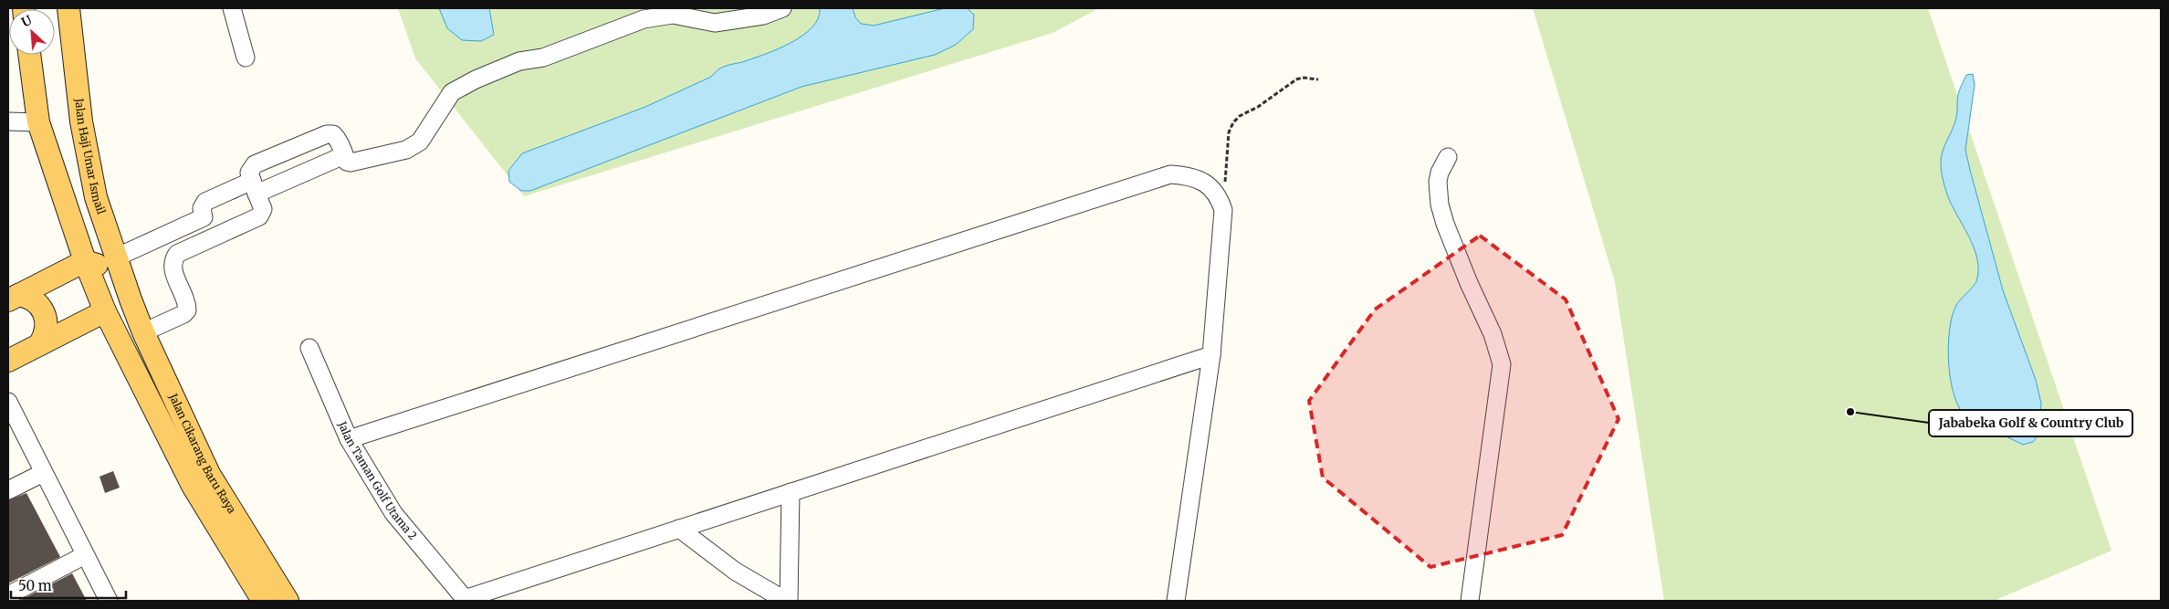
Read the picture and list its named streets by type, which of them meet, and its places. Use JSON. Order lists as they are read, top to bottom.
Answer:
{
  "streets": {
    "main road": ["Jalan Haji Umar Ismail", "Jalan Cikarang Baru Raya"],
    "street": ["Jalan Taman Golf Utama 2"]
  },
  "crossings": [
    ["Jalan Haji Umar Ismail", "Jalan Cikarang Baru Raya"]
  ],
  "places": ["Jababeka Golf & Country Club"],
  "scale_bar": "50 m",
  "north": "top left"
}
